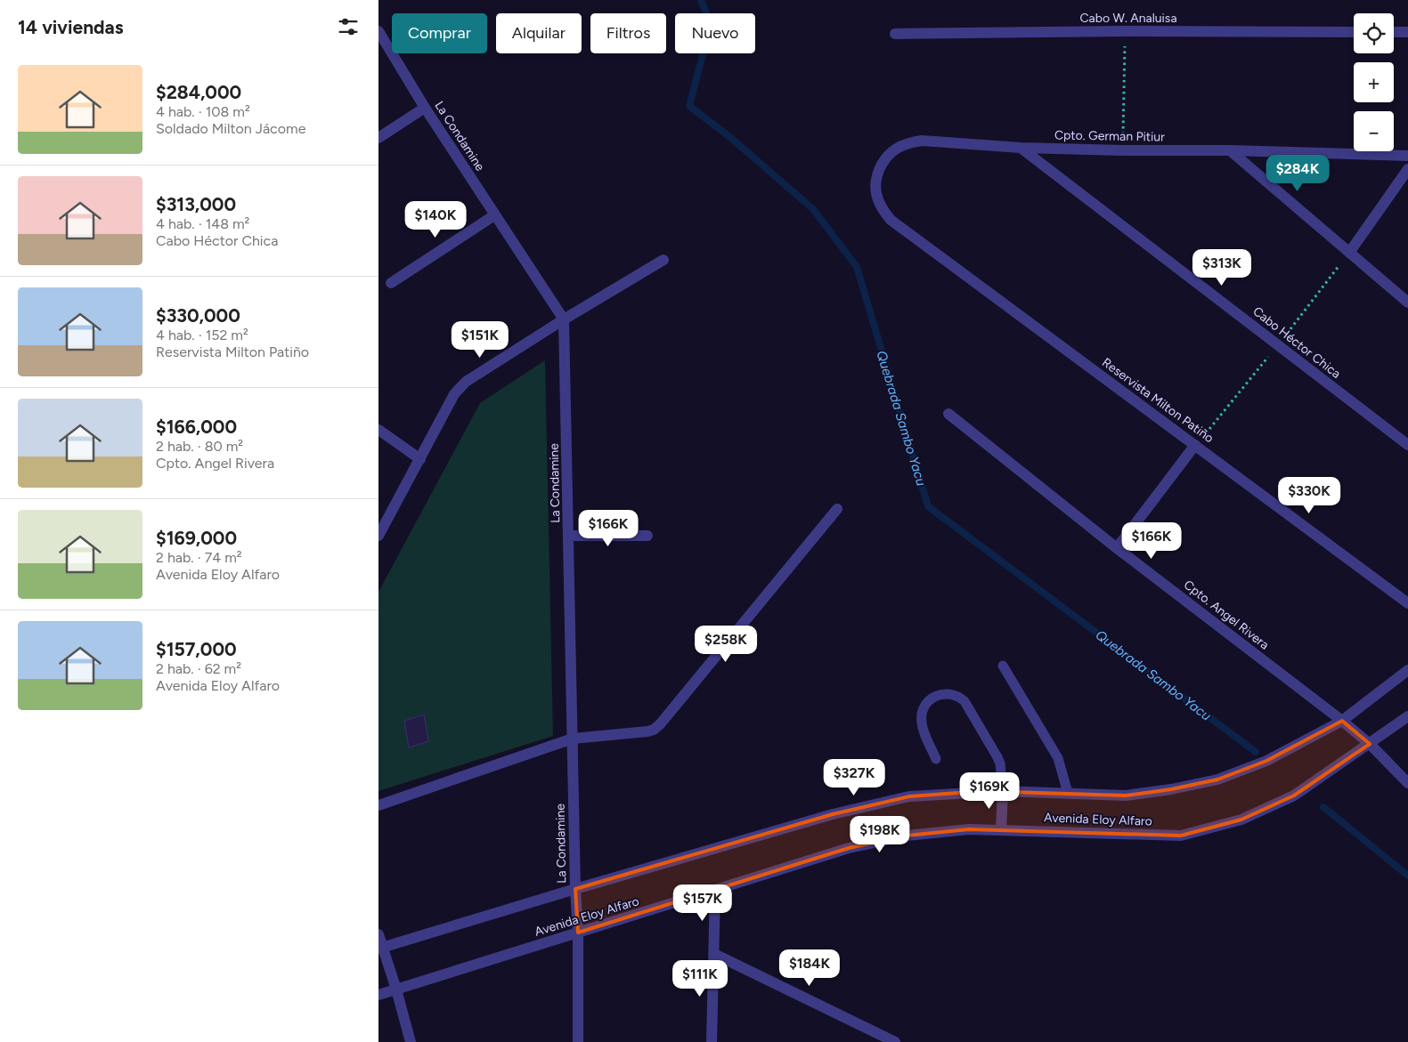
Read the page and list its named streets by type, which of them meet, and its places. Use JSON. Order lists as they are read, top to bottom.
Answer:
{
  "streets": {
    "street": [
      "Cabo W. Analuisa",
      "La Condamine",
      "Cpto. German Pitiur",
      "Cabo Héctor Chica",
      "Reservista Milton Patiño",
      "Cpto. Angel Rivera",
      "Avenida Eloy Alfaro"
    ]
  },
  "crossings": [
    ["La Condamine", "Avenida Eloy Alfaro"],
    ["Cpto. German Pitiur", "Cabo Héctor Chica"],
    ["Cpto. German Pitiur", "Reservista Milton Patiño"],
    ["Cpto. Angel Rivera", "Avenida Eloy Alfaro"]
  ],
  "water": ["Quebrada Sambo Yacu"],
  "page": {
    "heading": "14 viviendas",
    "map_buttons": ["+", "−"],
    "chip": [
      "Comprar",
      "Alquilar",
      "Filtros",
      "Nuevo"
    ],
    "list": [
      {
        "name": "$284,000",
        "note": "4 hab. · 108 m² · Soldado Milton Jácome"
      },
      {
        "name": "$313,000",
        "note": "4 hab. · 148 m² · Cabo Héctor Chica"
      },
      {
        "name": "$330,000",
        "note": "4 hab. · 152 m² · Reservista Milton Patiño"
      },
      {
        "name": "$166,000",
        "note": "2 hab. · 80 m² · Cpto. Angel Rivera"
      },
      {
        "name": "$169,000",
        "note": "2 hab. · 74 m² · Avenida Eloy Alfaro"
      },
      {
        "name": "$157,000",
        "note": "2 hab. · 62 m² · Avenida Eloy Alfaro"
      }
    ],
    "price": [
      "$284K",
      "$140K",
      "$313K",
      "$151K",
      "$330K",
      "$166K",
      "$166K",
      "$258K",
      "$327K",
      "$169K",
      "$198K",
      "$157K",
      "$184K",
      "$111K"
    ]
  }
}
